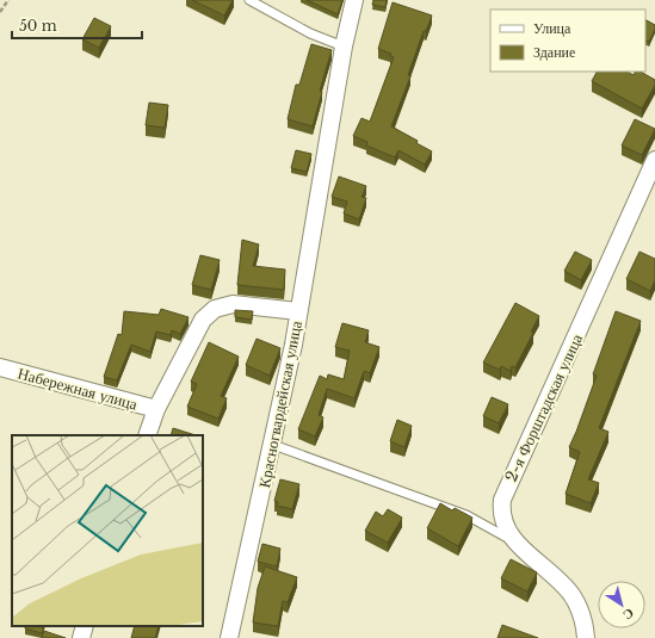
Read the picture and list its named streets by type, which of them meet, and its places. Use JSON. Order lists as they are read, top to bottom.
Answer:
{
  "streets": {
    "street": ["Набережная улица", "Красногвардейская улица", "2-я Форштадская улица"]
  },
  "crossings": [
    ["Набережная улица", "Красногвардейская улица"]
  ],
  "legend": ["Улица", "Здание"],
  "scale_bar": "50 m",
  "north": "bottom right"
}
